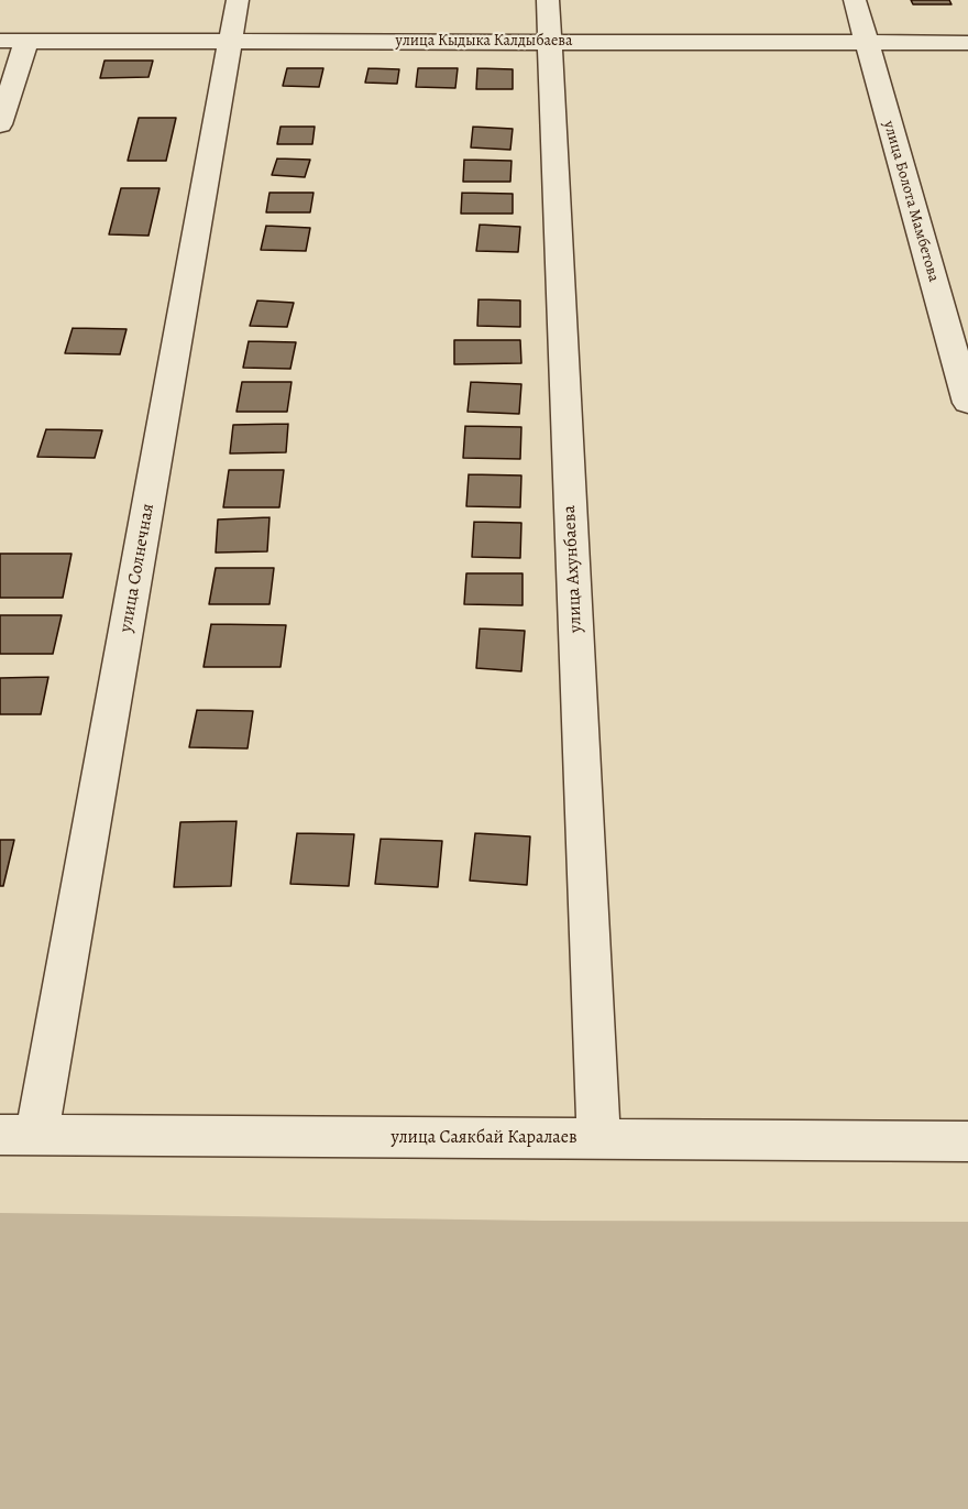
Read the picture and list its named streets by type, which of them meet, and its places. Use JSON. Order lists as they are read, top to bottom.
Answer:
{
  "streets": {
    "street": [
      "улица Кыдыка Калдыбаева",
      "улица Болота Мамбетова",
      "улица Солнечная",
      "улица Ахунбаева",
      "улица Саякбай Каралаев"
    ]
  },
  "crossings": [
    ["улица Кыдыка Калдыбаева", "улица Болота Мамбетова"],
    ["улица Кыдыка Калдыбаева", "улица Солнечная"],
    ["улица Кыдыка Калдыбаева", "улица Ахунбаева"],
    ["улица Солнечная", "улица Саякбай Каралаев"],
    ["улица Ахунбаева", "улица Саякбай Каралаев"]
  ]
}
